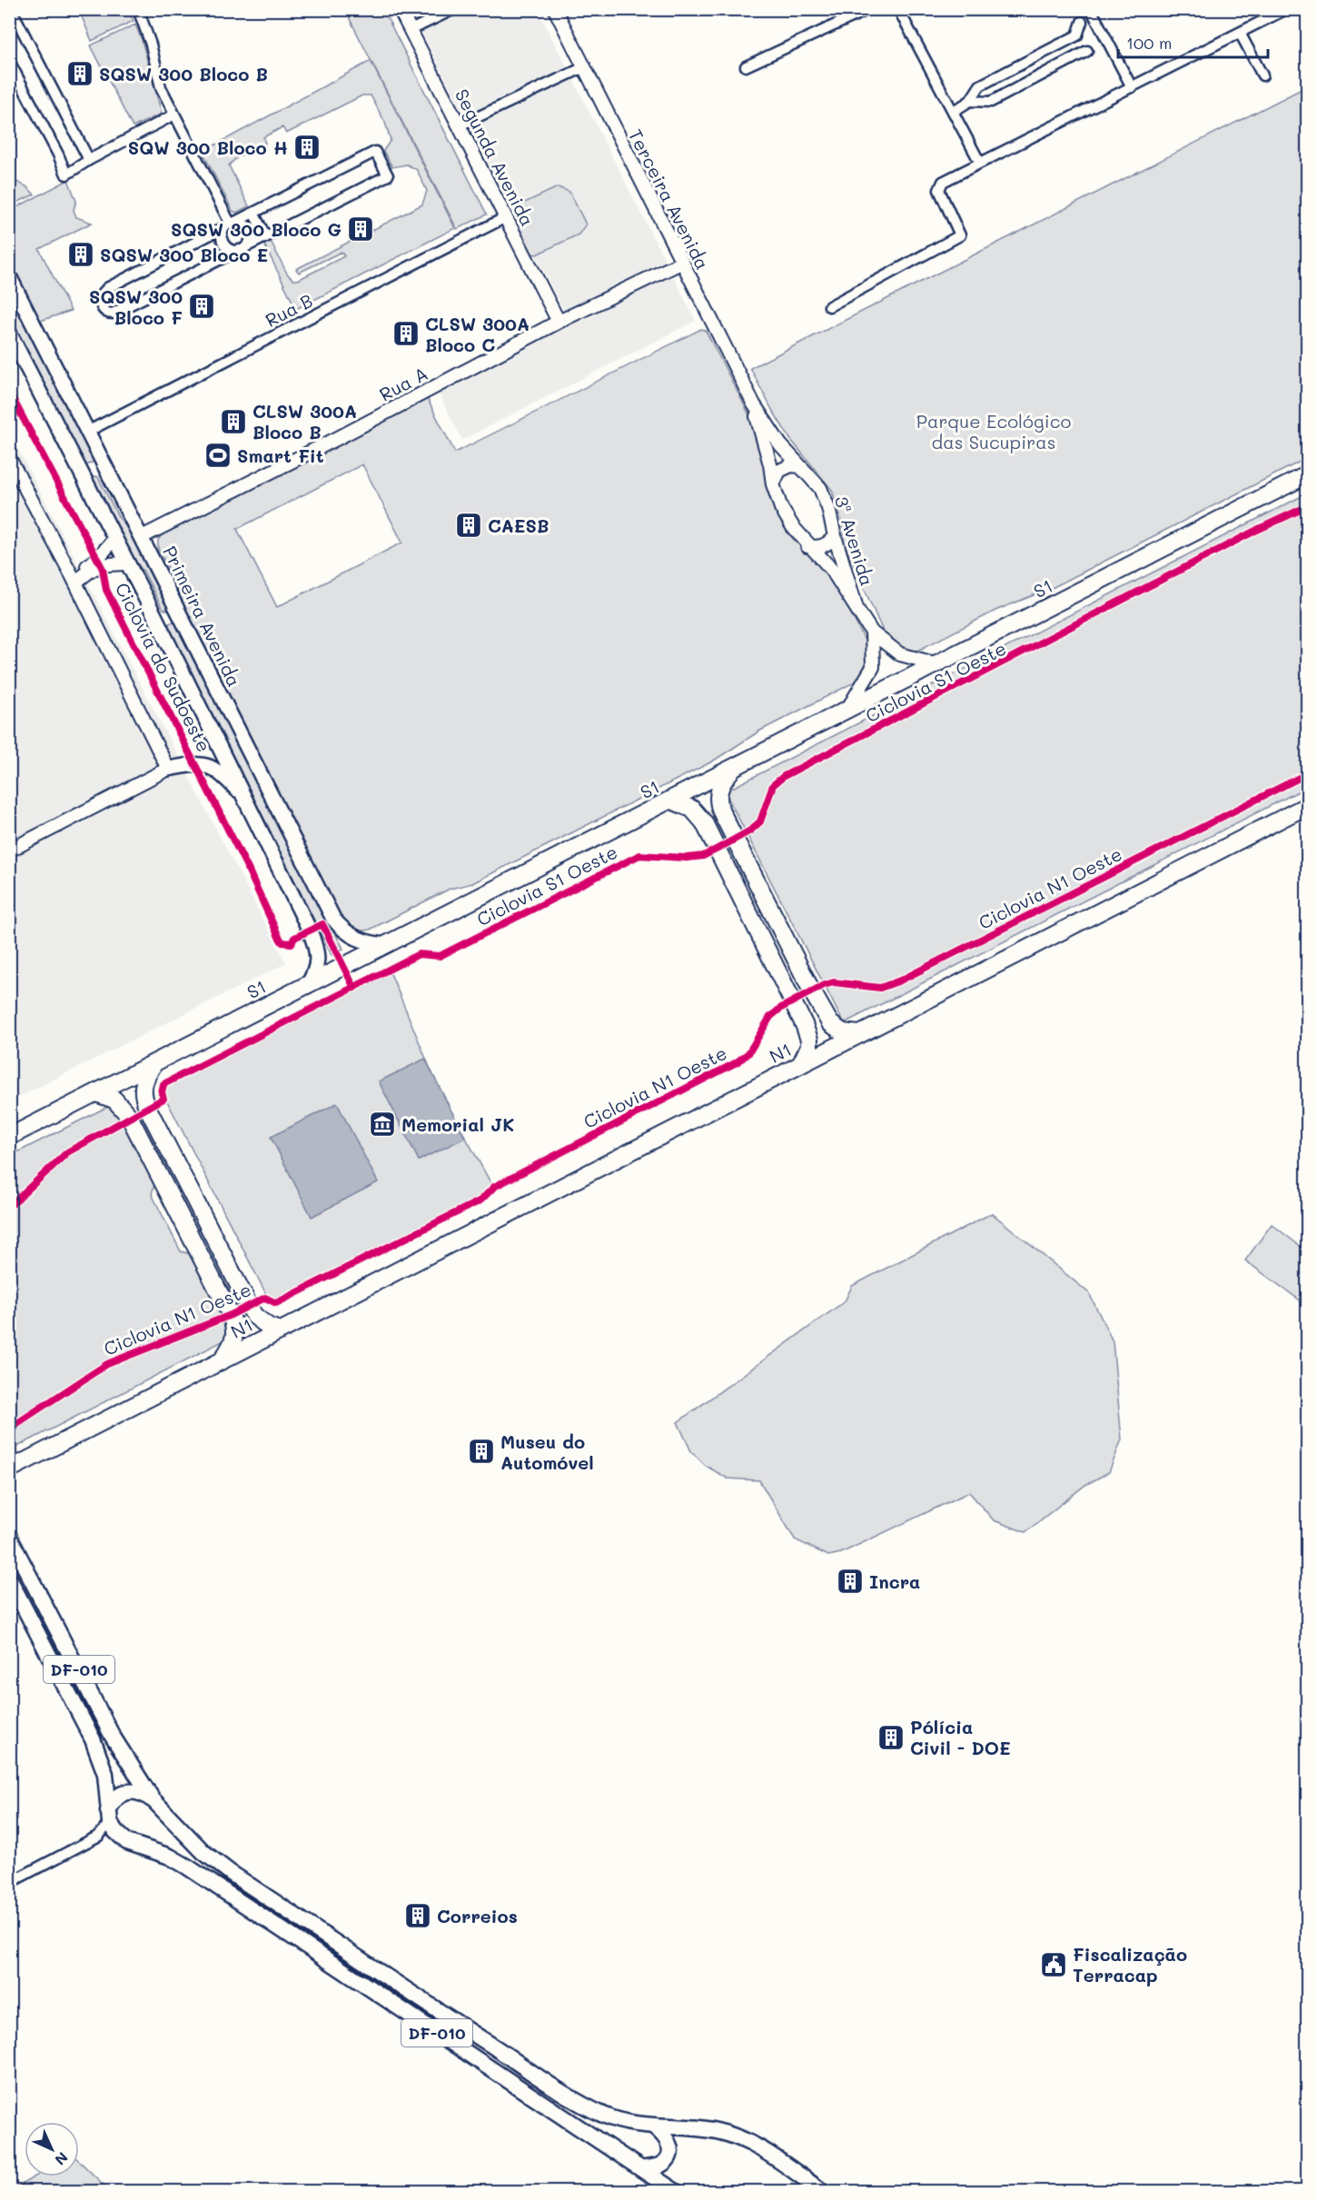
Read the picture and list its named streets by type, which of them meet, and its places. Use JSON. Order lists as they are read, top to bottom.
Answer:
{
  "streets": {
    "highway": ["S1", "N1"],
    "main road": ["Primeira Avenida", "DF-010"],
    "street": [
      "Segunda Avenida",
      "Terceira Avenida",
      "Rua B",
      "Rua A",
      "3ª Avenida"
    ],
    "cycle path": ["Ciclovia do Sudoeste", "Ciclovia S1 Oeste", "Ciclovia N1 Oeste"]
  },
  "crossings": [
    ["Segunda Avenida", "Rua B"],
    ["Segunda Avenida", "Rua A"],
    ["Terceira Avenida", "Rua A"],
    ["Terceira Avenida", "3ª Avenida"],
    ["Rua B", "Primeira Avenida"],
    ["Rua A", "Primeira Avenida"],
    ["S1", "Primeira Avenida"]
  ],
  "parks": ["Parque Ecológico das Sucupiras"],
  "places": {
    "building": [
      "SQSW 300 Bloco B",
      "SQW 300 Bloco H",
      "SQSW 300 Bloco G",
      "SQSW 300 Bloco E",
      "SQSW 300 Bloco F",
      "CLSW 300A Bloco C",
      "CLSW 300A Bloco B",
      "CAESB",
      "Museu do Automóvel",
      "Incra",
      "Pólícia Civil - DOE",
      "Correios"
    ],
    "sports": ["Smart Fit"],
    "museum": ["Memorial JK"],
    "public building": ["Fiscalização Terracap"]
  },
  "scale_bar": "100 m",
  "north": "bottom right"
}
